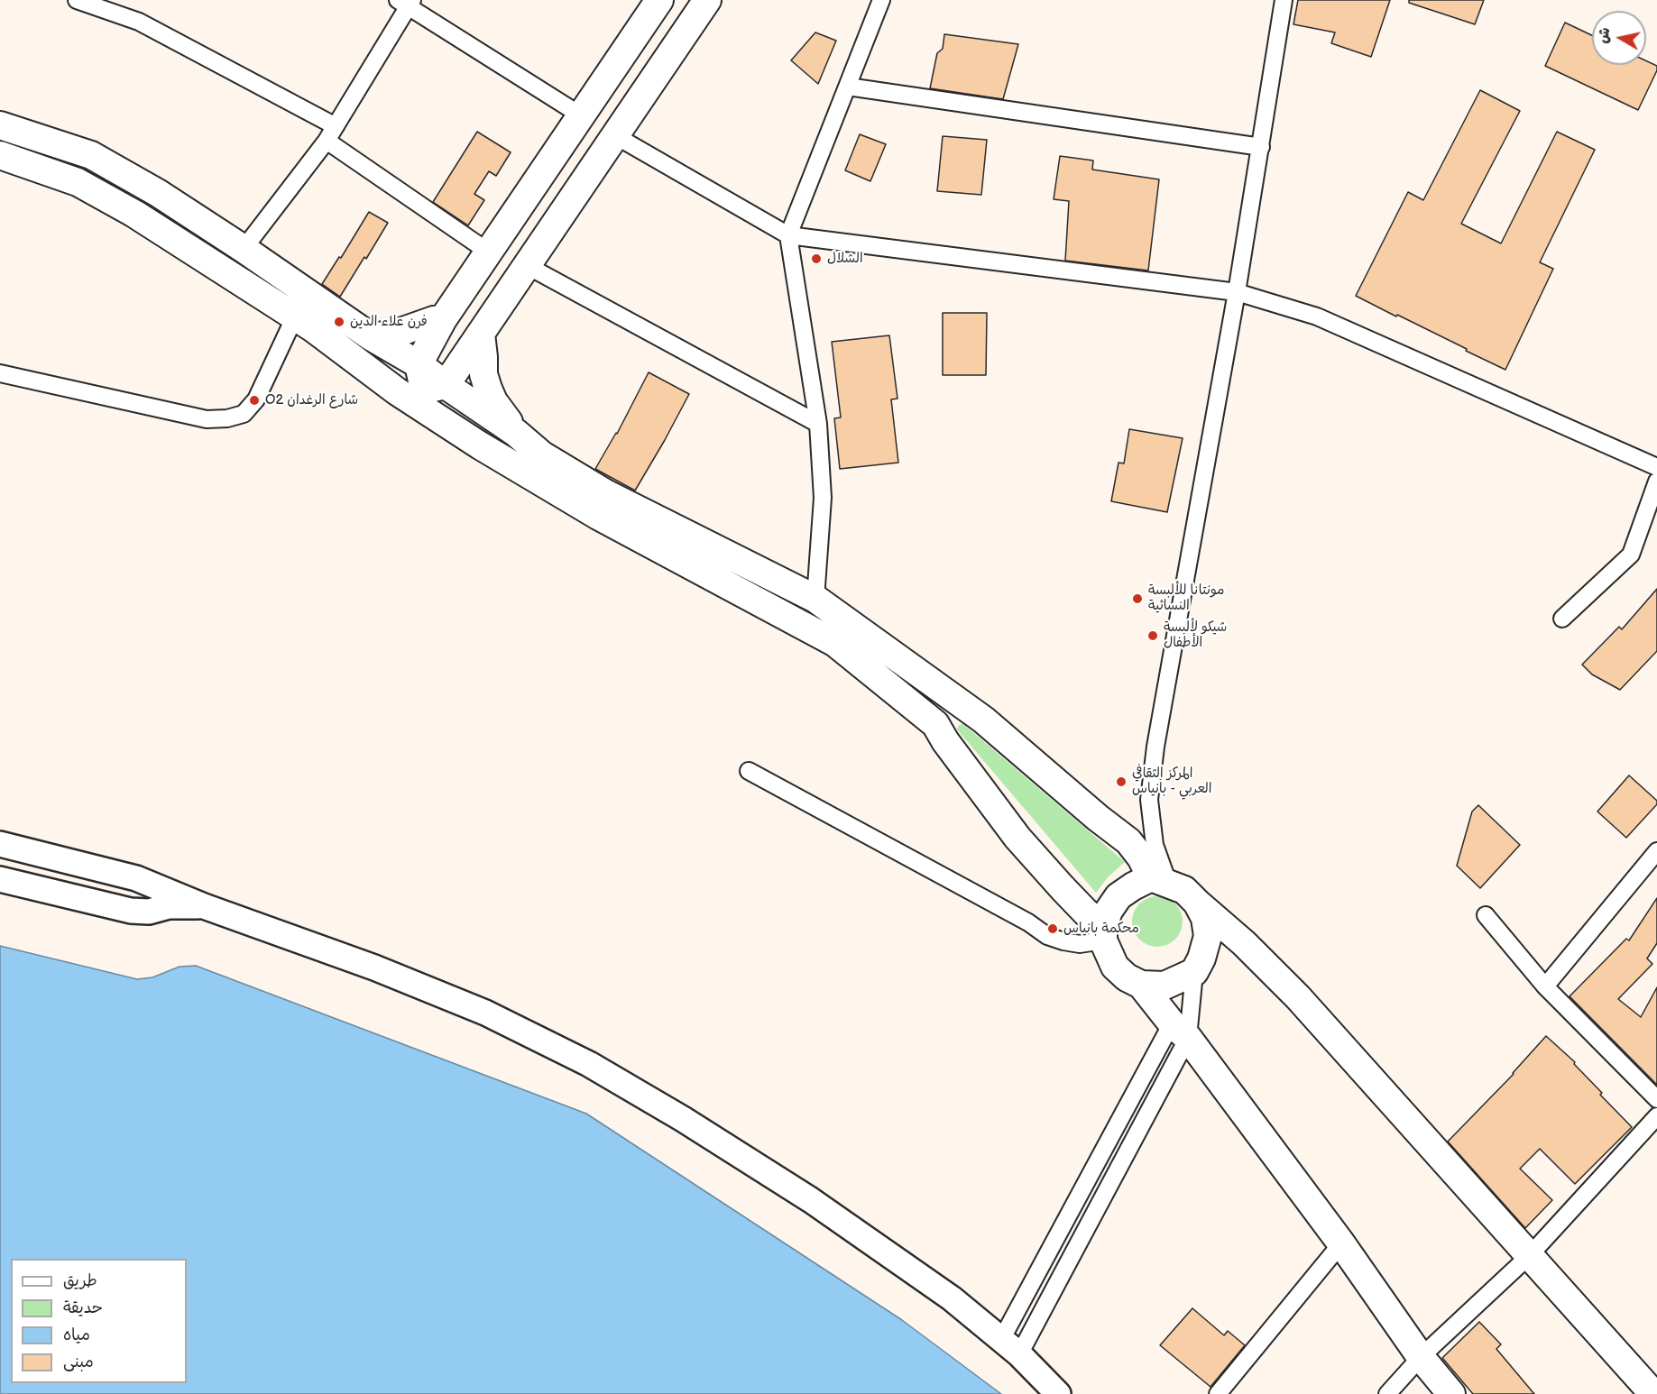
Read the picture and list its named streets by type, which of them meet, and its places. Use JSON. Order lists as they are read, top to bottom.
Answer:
{
  "places": [
    "الشلال",
    "فرن علاء الدين",
    "O2 شارع الرغدان",
    "مونتانا للألبسة النسائية",
    "شيكو لألبسة الأطفال",
    "المركز الثقافي العربي - بانياس",
    "محكمة بانياس"
  ],
  "legend": [
    "طريق",
    "حديقة",
    "مياه",
    "مبنى"
  ],
  "north": "left"
}
